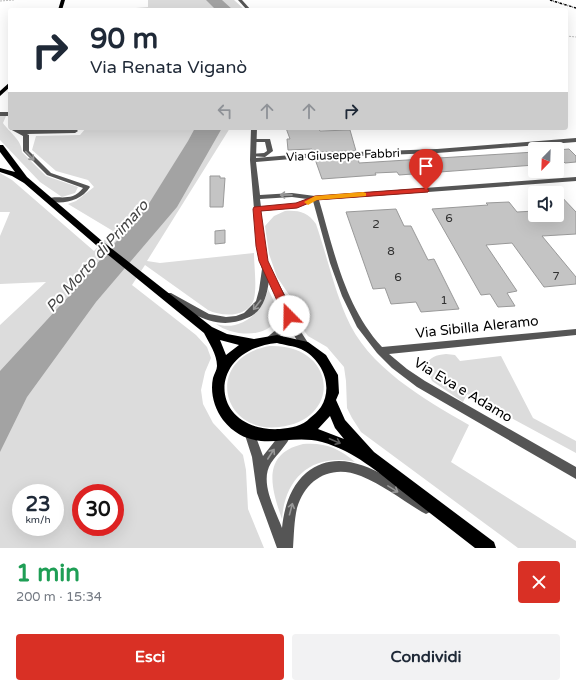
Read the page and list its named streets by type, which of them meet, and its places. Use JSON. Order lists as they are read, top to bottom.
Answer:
{
  "streets": {
    "street": ["Via Giuseppe Fabbri", "Via Sibilla Aleramo", "Via Eva e Adamo"]
  },
  "crossings": [
    ["Via Sibilla Aleramo", "Via Eva e Adamo"]
  ],
  "water": ["Po Morto di Primaro"],
  "house_numbers": [
    "6",
    "2",
    "8",
    "7",
    "6",
    "1"
  ],
  "north": "bottom left",
  "page": {
    "turn": ["90 m", "Via Renata Viganò"],
    "speed": "23 km/h",
    "limit": "30",
    "heading": ["1 min", "200 m · 15:34"],
    "buttons": ["Esci", "Condividi"]
  }
}
